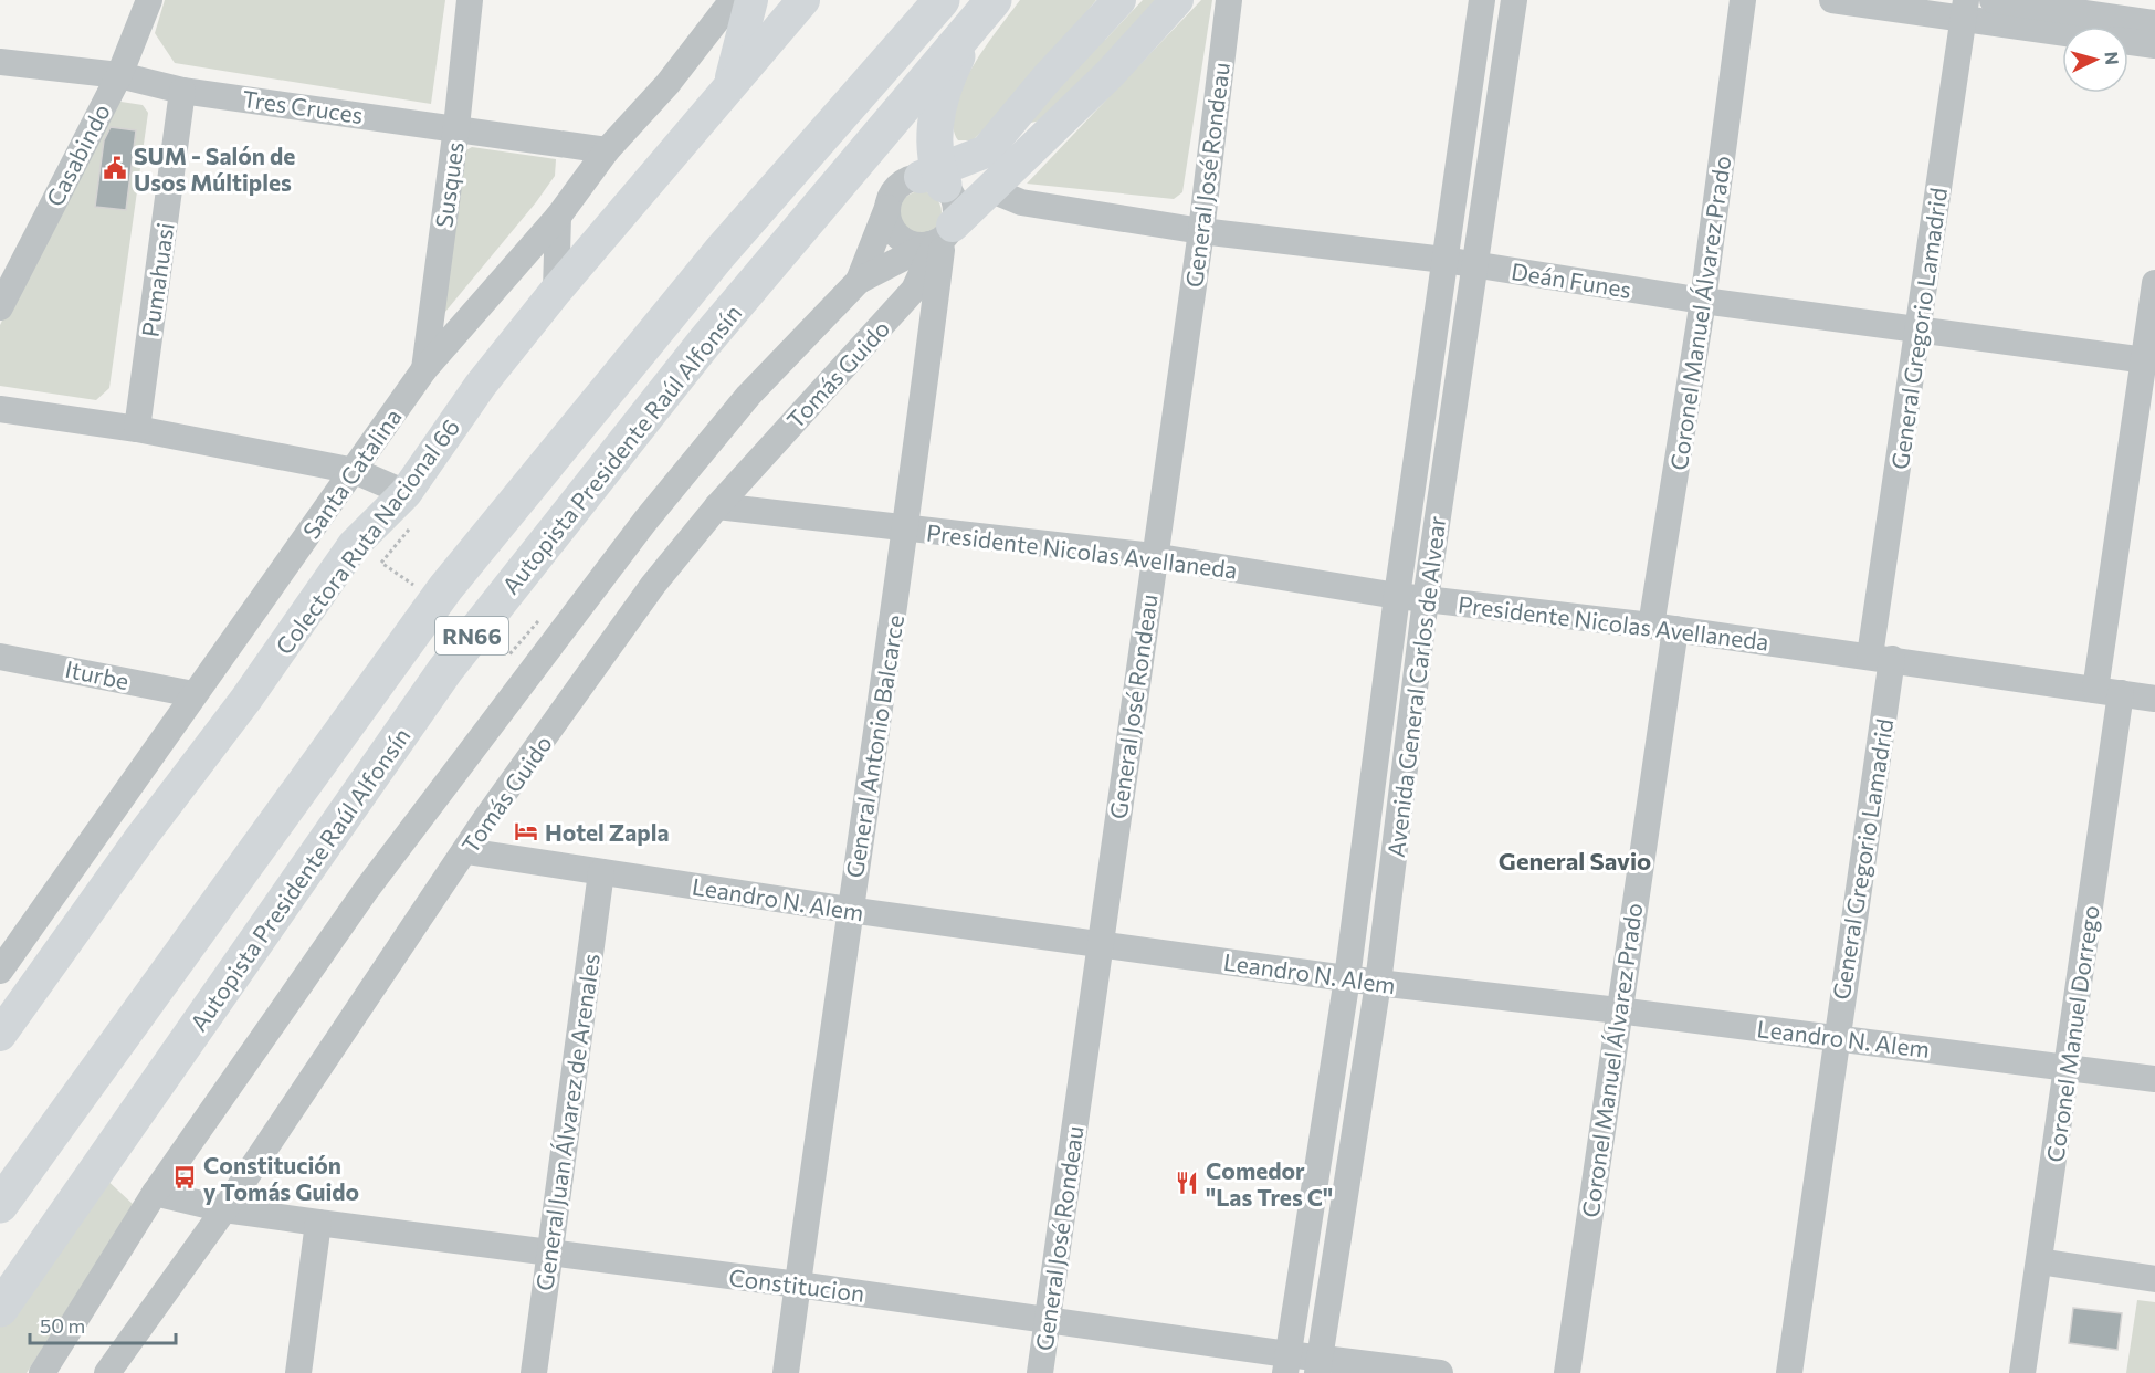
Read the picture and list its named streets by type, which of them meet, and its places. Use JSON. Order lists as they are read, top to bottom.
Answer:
{
  "streets": {
    "highway": ["Autopista Presidente Raúl Alfonsín", "RN66"],
    "main road": ["Colectora Ruta Nacional 66"],
    "street": [
      "Tres Cruces",
      "Casabindo",
      "General José Rondeau",
      "Susques",
      "Pumahuasi",
      "Deán Funes",
      "Coronel Manuel Álvarez Prado",
      "General Gregorio Lamadrid",
      "Tomás Guido",
      "Santa Catalina",
      "Presidente Nicolas Avellaneda",
      "Iturbe",
      "Avenida General Carlos de Alvear",
      "General Antonio Balcarce",
      "Leandro N. Alem",
      "Coronel Manuel Dorrego",
      "General Juan Álvarez de Arenales",
      "Constitucion"
    ]
  },
  "crossings": [
    ["Tres Cruces", "Casabindo"],
    ["Tres Cruces", "Susques"],
    ["Tres Cruces", "Pumahuasi"],
    ["Tres Cruces", "Santa Catalina"],
    ["General José Rondeau", "Deán Funes"],
    ["General José Rondeau", "Presidente Nicolas Avellaneda"],
    ["General José Rondeau", "Leandro N. Alem"],
    ["General José Rondeau", "Constitucion"],
    ["Susques", "Santa Catalina"],
    ["Deán Funes", "Coronel Manuel Álvarez Prado"],
    ["Deán Funes", "General Gregorio Lamadrid"],
    ["Deán Funes", "Avenida General Carlos de Alvear"],
    ["Deán Funes", "Coronel Manuel Dorrego"],
    ["Coronel Manuel Álvarez Prado", "Presidente Nicolas Avellaneda"],
    ["Coronel Manuel Álvarez Prado", "Leandro N. Alem"],
    ["General Gregorio Lamadrid", "Presidente Nicolas Avellaneda"],
    ["General Gregorio Lamadrid", "Leandro N. Alem"],
    ["Tomás Guido", "Presidente Nicolas Avellaneda"],
    ["Tomás Guido", "General Antonio Balcarce"],
    ["Tomás Guido", "Leandro N. Alem"],
    ["Tomás Guido", "Constitucion"],
    ["Santa Catalina", "Iturbe"],
    ["Presidente Nicolas Avellaneda", "Avenida General Carlos de Alvear"],
    ["Presidente Nicolas Avellaneda", "General Antonio Balcarce"],
    ["Presidente Nicolas Avellaneda", "Coronel Manuel Dorrego"],
    ["Avenida General Carlos de Alvear", "Leandro N. Alem"],
    ["Avenida General Carlos de Alvear", "Constitucion"],
    ["General Antonio Balcarce", "Leandro N. Alem"],
    ["General Antonio Balcarce", "Constitucion"],
    ["Leandro N. Alem", "Coronel Manuel Dorrego"],
    ["Leandro N. Alem", "General Juan Álvarez de Arenales"],
    ["General Juan Álvarez de Arenales", "Constitucion"]
  ],
  "districts": ["General Savio"],
  "places": {
    "public building": ["SUM - Salón de Usos Múltiples"],
    "hotel": ["Hotel Zapla"],
    "bus stop": ["Constitución y Tomás Guido"],
    "restaurant": ["Comedor \"Las Tres C\""]
  },
  "scale_bar": "50 m",
  "north": "right"
}
